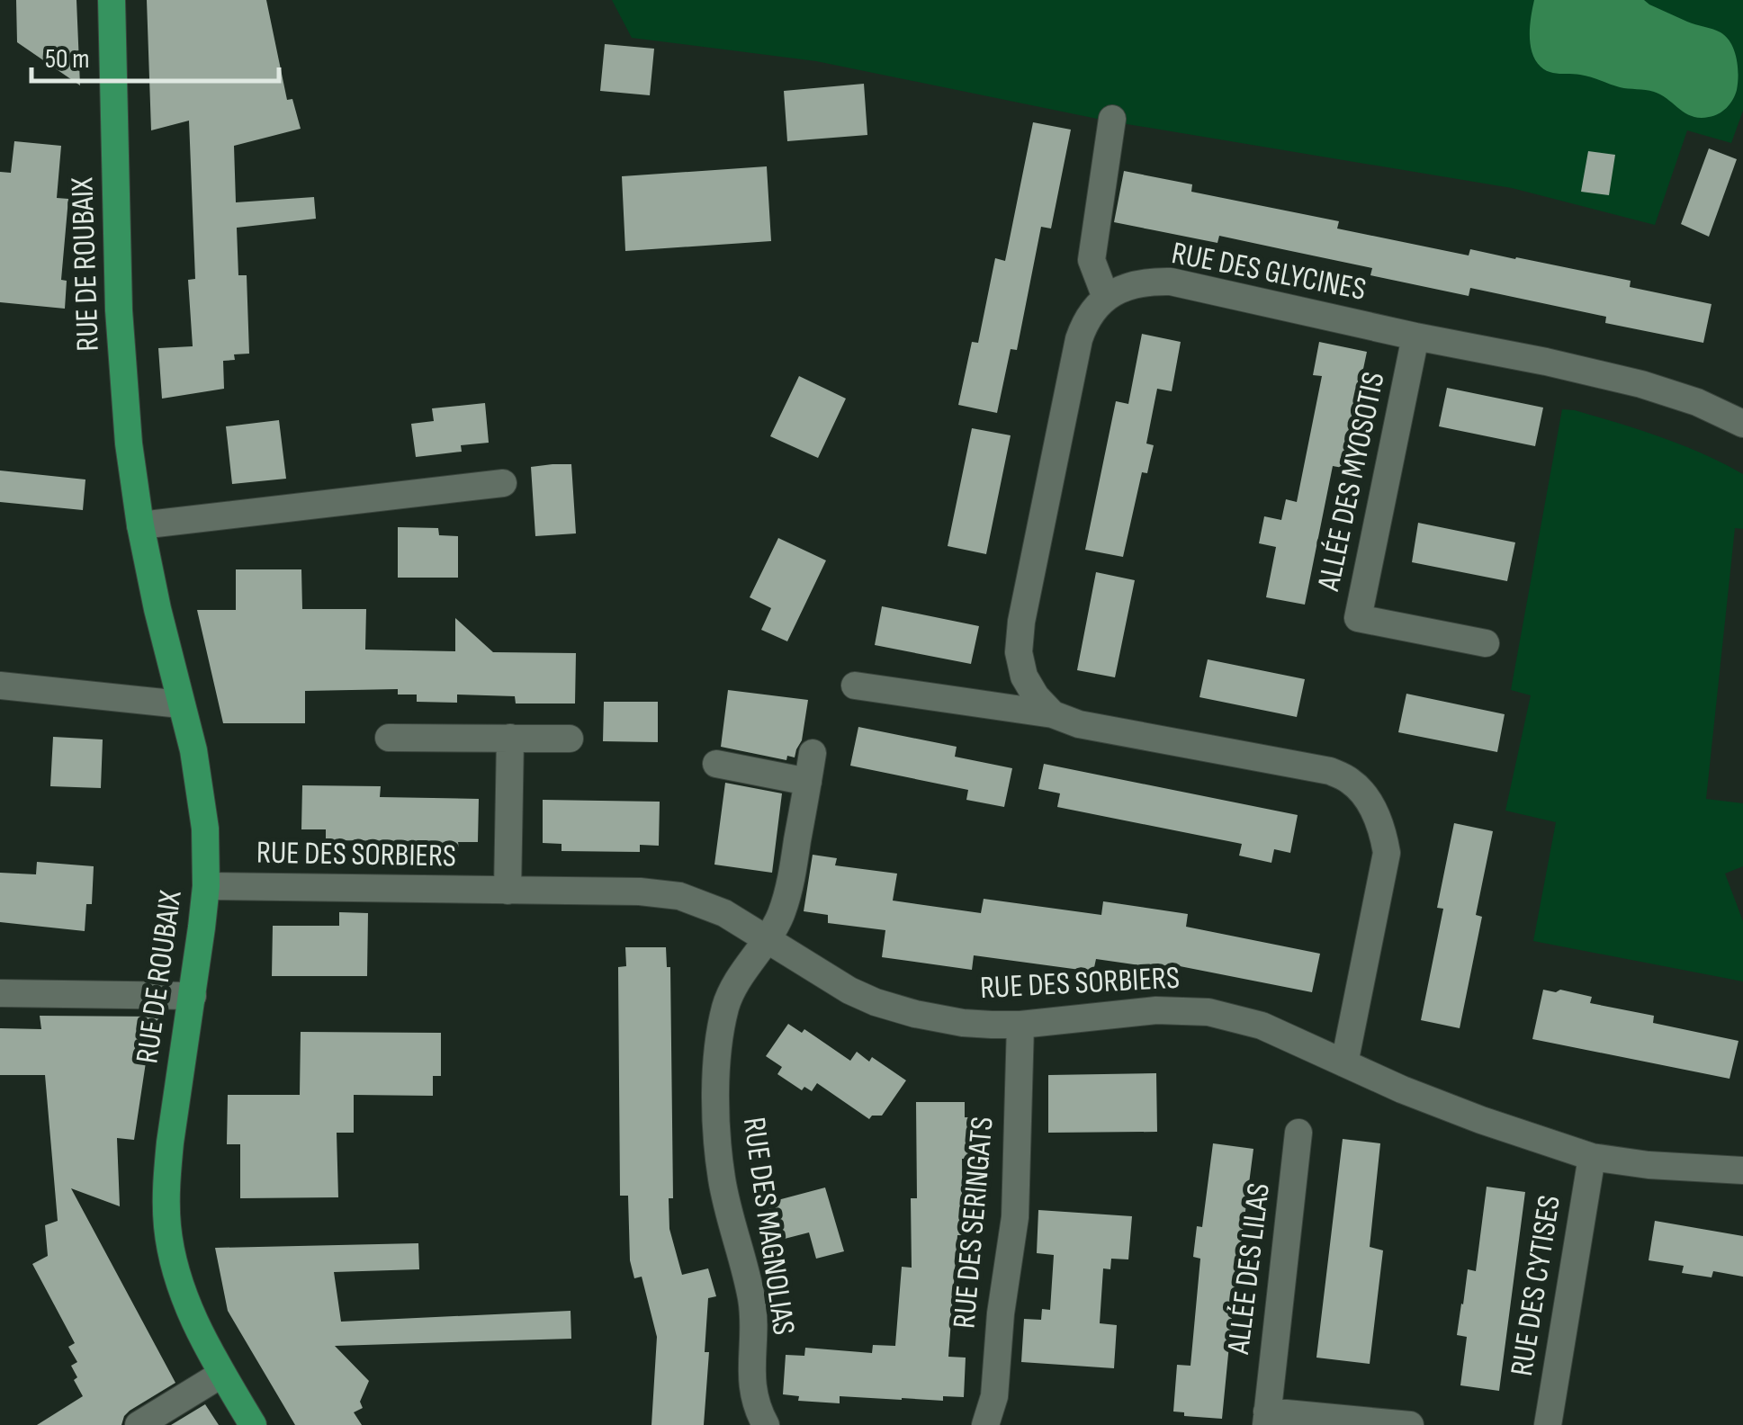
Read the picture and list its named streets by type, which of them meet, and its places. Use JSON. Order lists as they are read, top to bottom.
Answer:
{
  "streets": {
    "main road": ["RUE DE ROUBAIX"],
    "street": [
      "RUE DES GLYCINES",
      "ALLÉE DES MYOSOTIS",
      "RUE DES SORBIERS",
      "RUE DES SERINGATS",
      "RUE DES MAGNOLIAS",
      "ALLÉE DES LILAS",
      "RUE DES CYTISES"
    ]
  },
  "crossings": [
    ["RUE DE ROUBAIX", "RUE DES SORBIERS"],
    ["RUE DES GLYCINES", "ALLÉE DES MYOSOTIS"],
    ["RUE DES SORBIERS", "RUE DES SERINGATS"],
    ["RUE DES SORBIERS", "RUE DES MAGNOLIAS"],
    ["RUE DES SORBIERS", "RUE DES CYTISES"]
  ],
  "scale_bar": "50 m"
}
